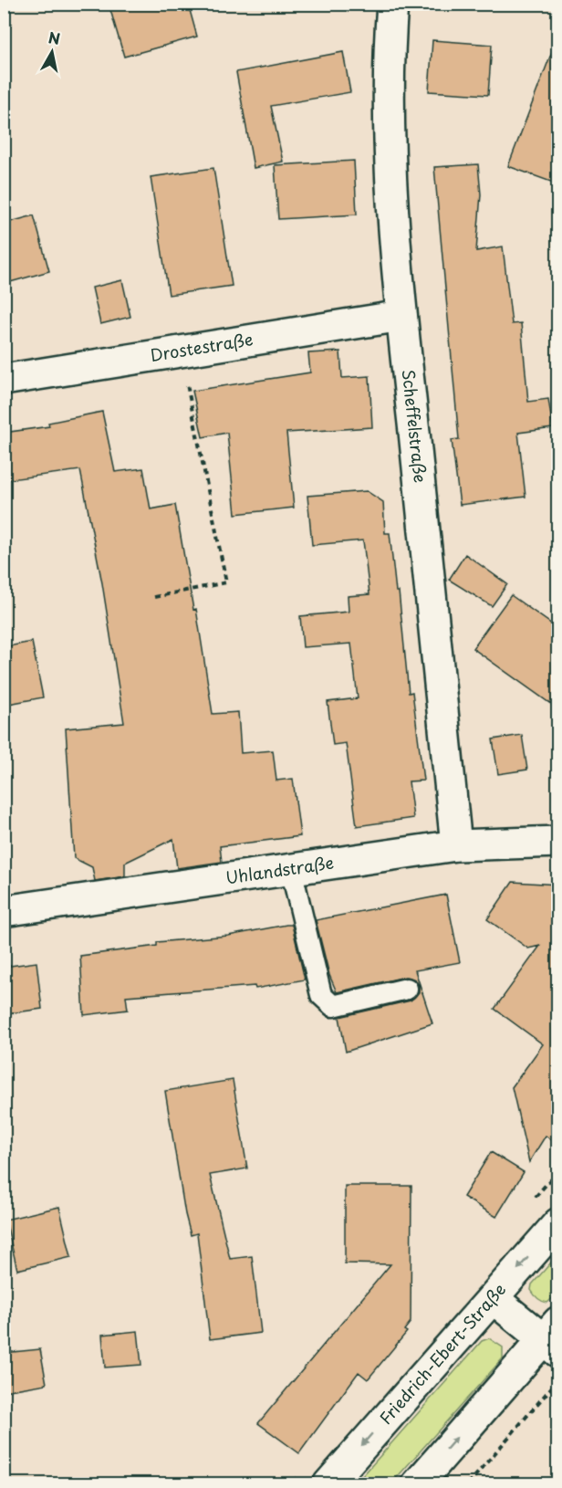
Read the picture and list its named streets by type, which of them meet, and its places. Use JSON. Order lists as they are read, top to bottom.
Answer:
{
  "streets": {
    "street": [
      "Drostestraße",
      "Scheffelstraße",
      "Uhlandstraße",
      "Friedrich-Ebert-Straße"
    ]
  },
  "crossings": [
    ["Drostestraße", "Scheffelstraße"],
    ["Scheffelstraße", "Uhlandstraße"]
  ],
  "north": "top"
}
